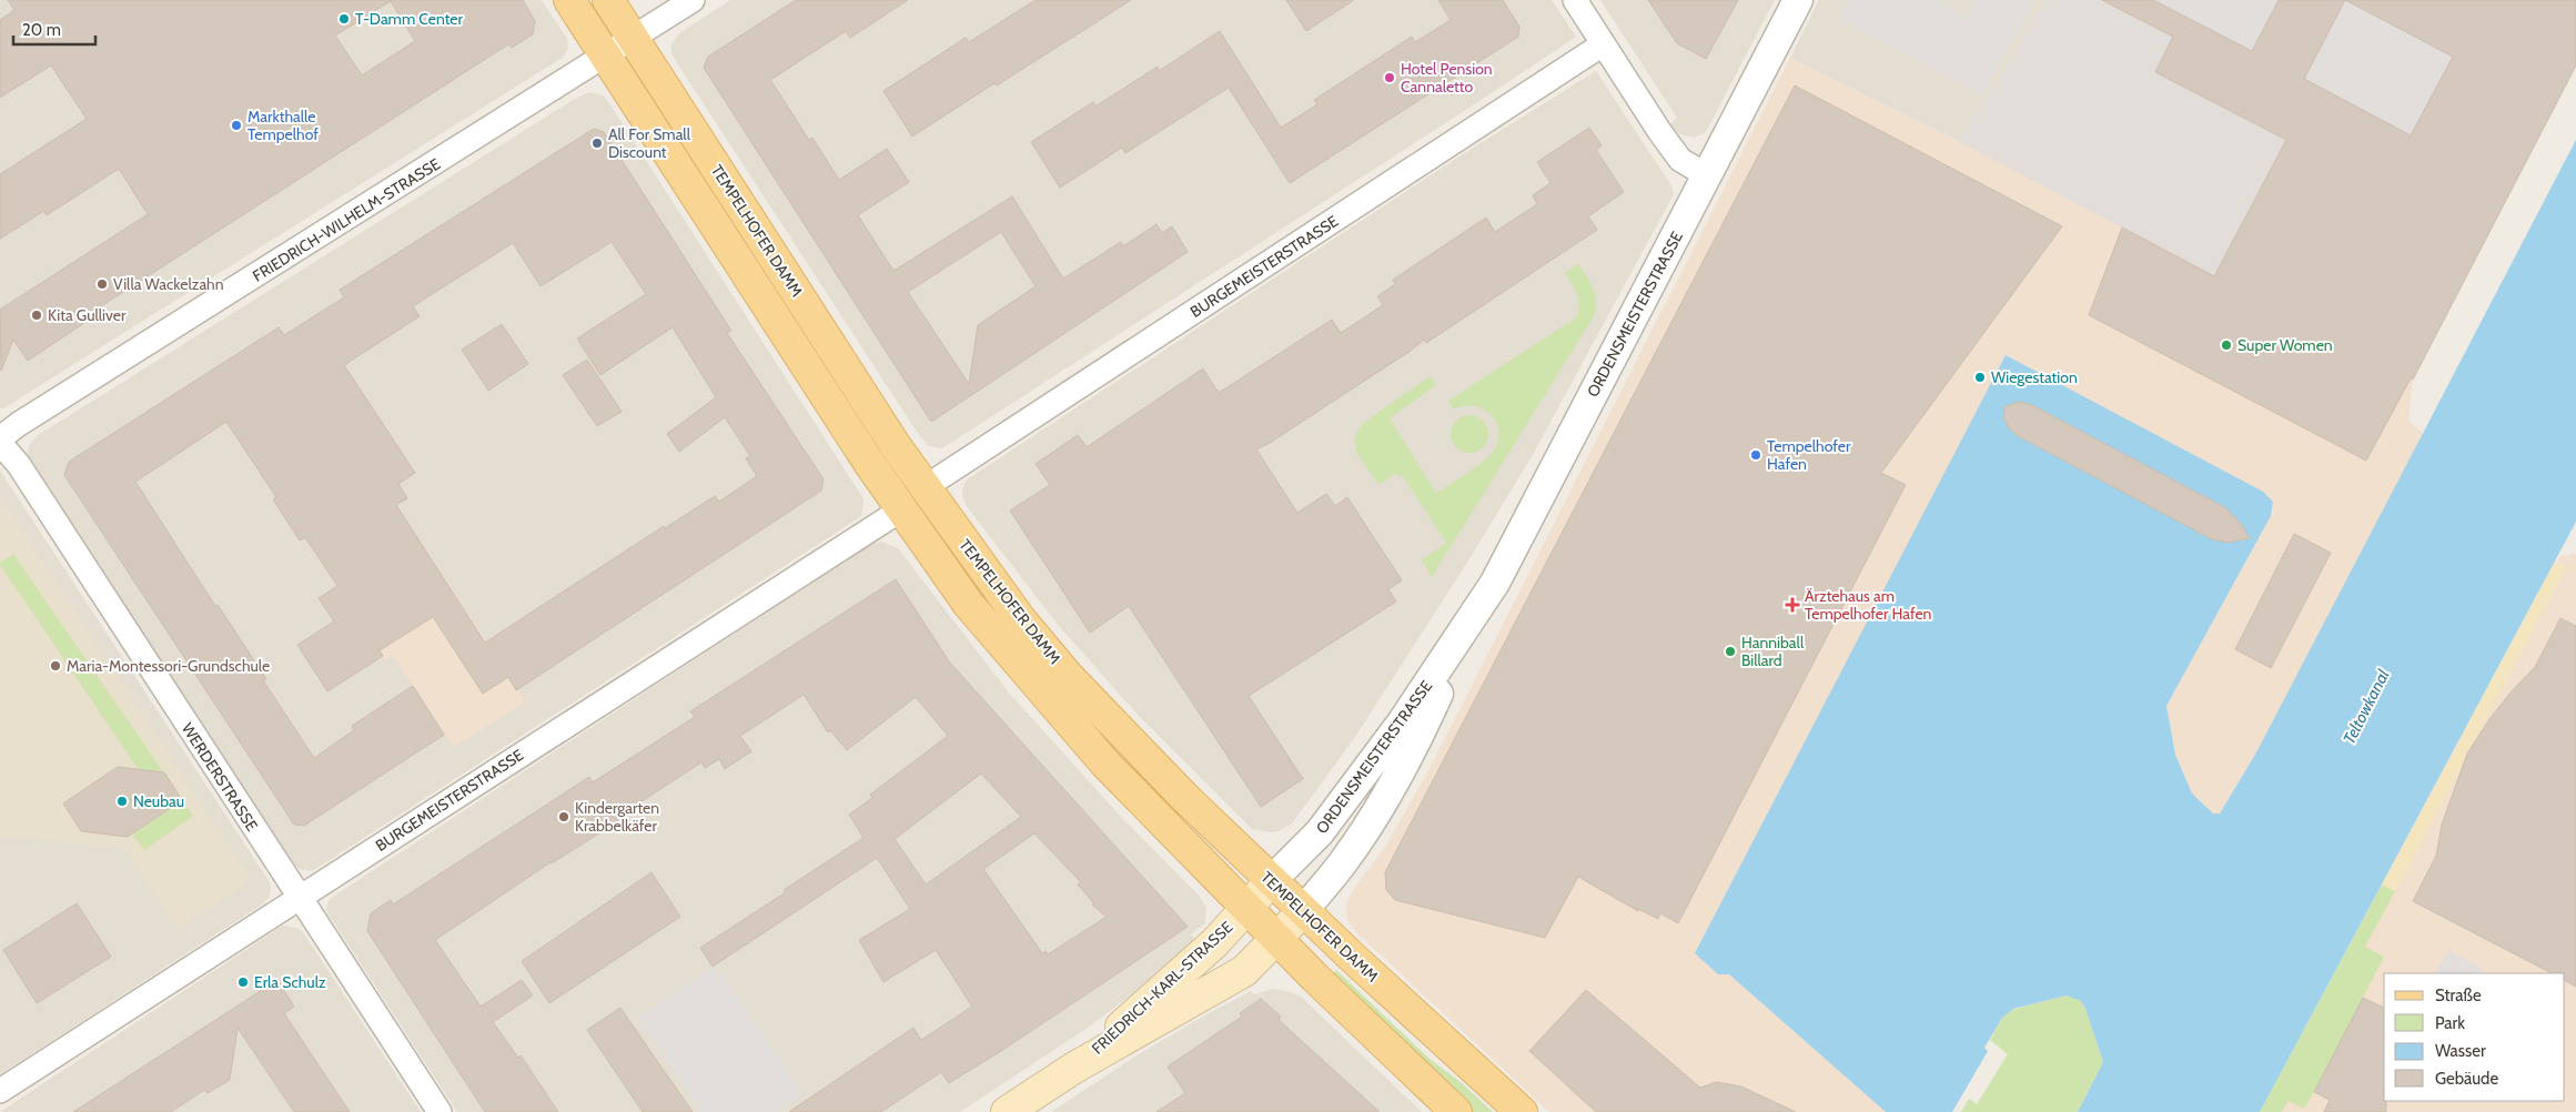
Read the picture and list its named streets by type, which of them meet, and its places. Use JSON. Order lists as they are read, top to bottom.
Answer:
{
  "streets": {
    "main road": ["TEMPELHOFER DAMM", "ORDENSMEISTERSTRASSE", "FRIEDRICH-KARL-STRASSE"],
    "street": ["FRIEDRICH-WILHELM-STRASSE", "BURGEMEISTERSTRASSE", "WERDERSTRASSE"]
  },
  "crossings": [
    ["FRIEDRICH-WILHELM-STRASSE", "TEMPELHOFER DAMM"],
    ["FRIEDRICH-WILHELM-STRASSE", "WERDERSTRASSE"],
    ["TEMPELHOFER DAMM", "BURGEMEISTERSTRASSE"],
    ["TEMPELHOFER DAMM", "ORDENSMEISTERSTRASSE"],
    ["TEMPELHOFER DAMM", "FRIEDRICH-KARL-STRASSE"],
    ["BURGEMEISTERSTRASSE", "WERDERSTRASSE"],
    ["ORDENSMEISTERSTRASSE", "FRIEDRICH-KARL-STRASSE"]
  ],
  "water": ["Teltowkanal"],
  "places": {
    "other": [
      "T-Damm Center",
      "Hotel Pension Cannaletto",
      "Markthalle Tempelhof",
      "All For Small Discount",
      "Villa Wackelzahn",
      "Kita Gulliver",
      "Super Women",
      "Wiegestation",
      "Tempelhofer Hafen",
      "Hanniball Billard",
      "Maria-Montessori-Grundschule",
      "Neubau",
      "Kindergarten Krabbelkäfer",
      "Erla Schulz"
    ],
    "health": ["Ärztehaus am Tempelhofer Hafen"]
  },
  "legend": [
    "Straße",
    "Park",
    "Wasser",
    "Gebäude"
  ],
  "scale_bar": "20 m"
}
